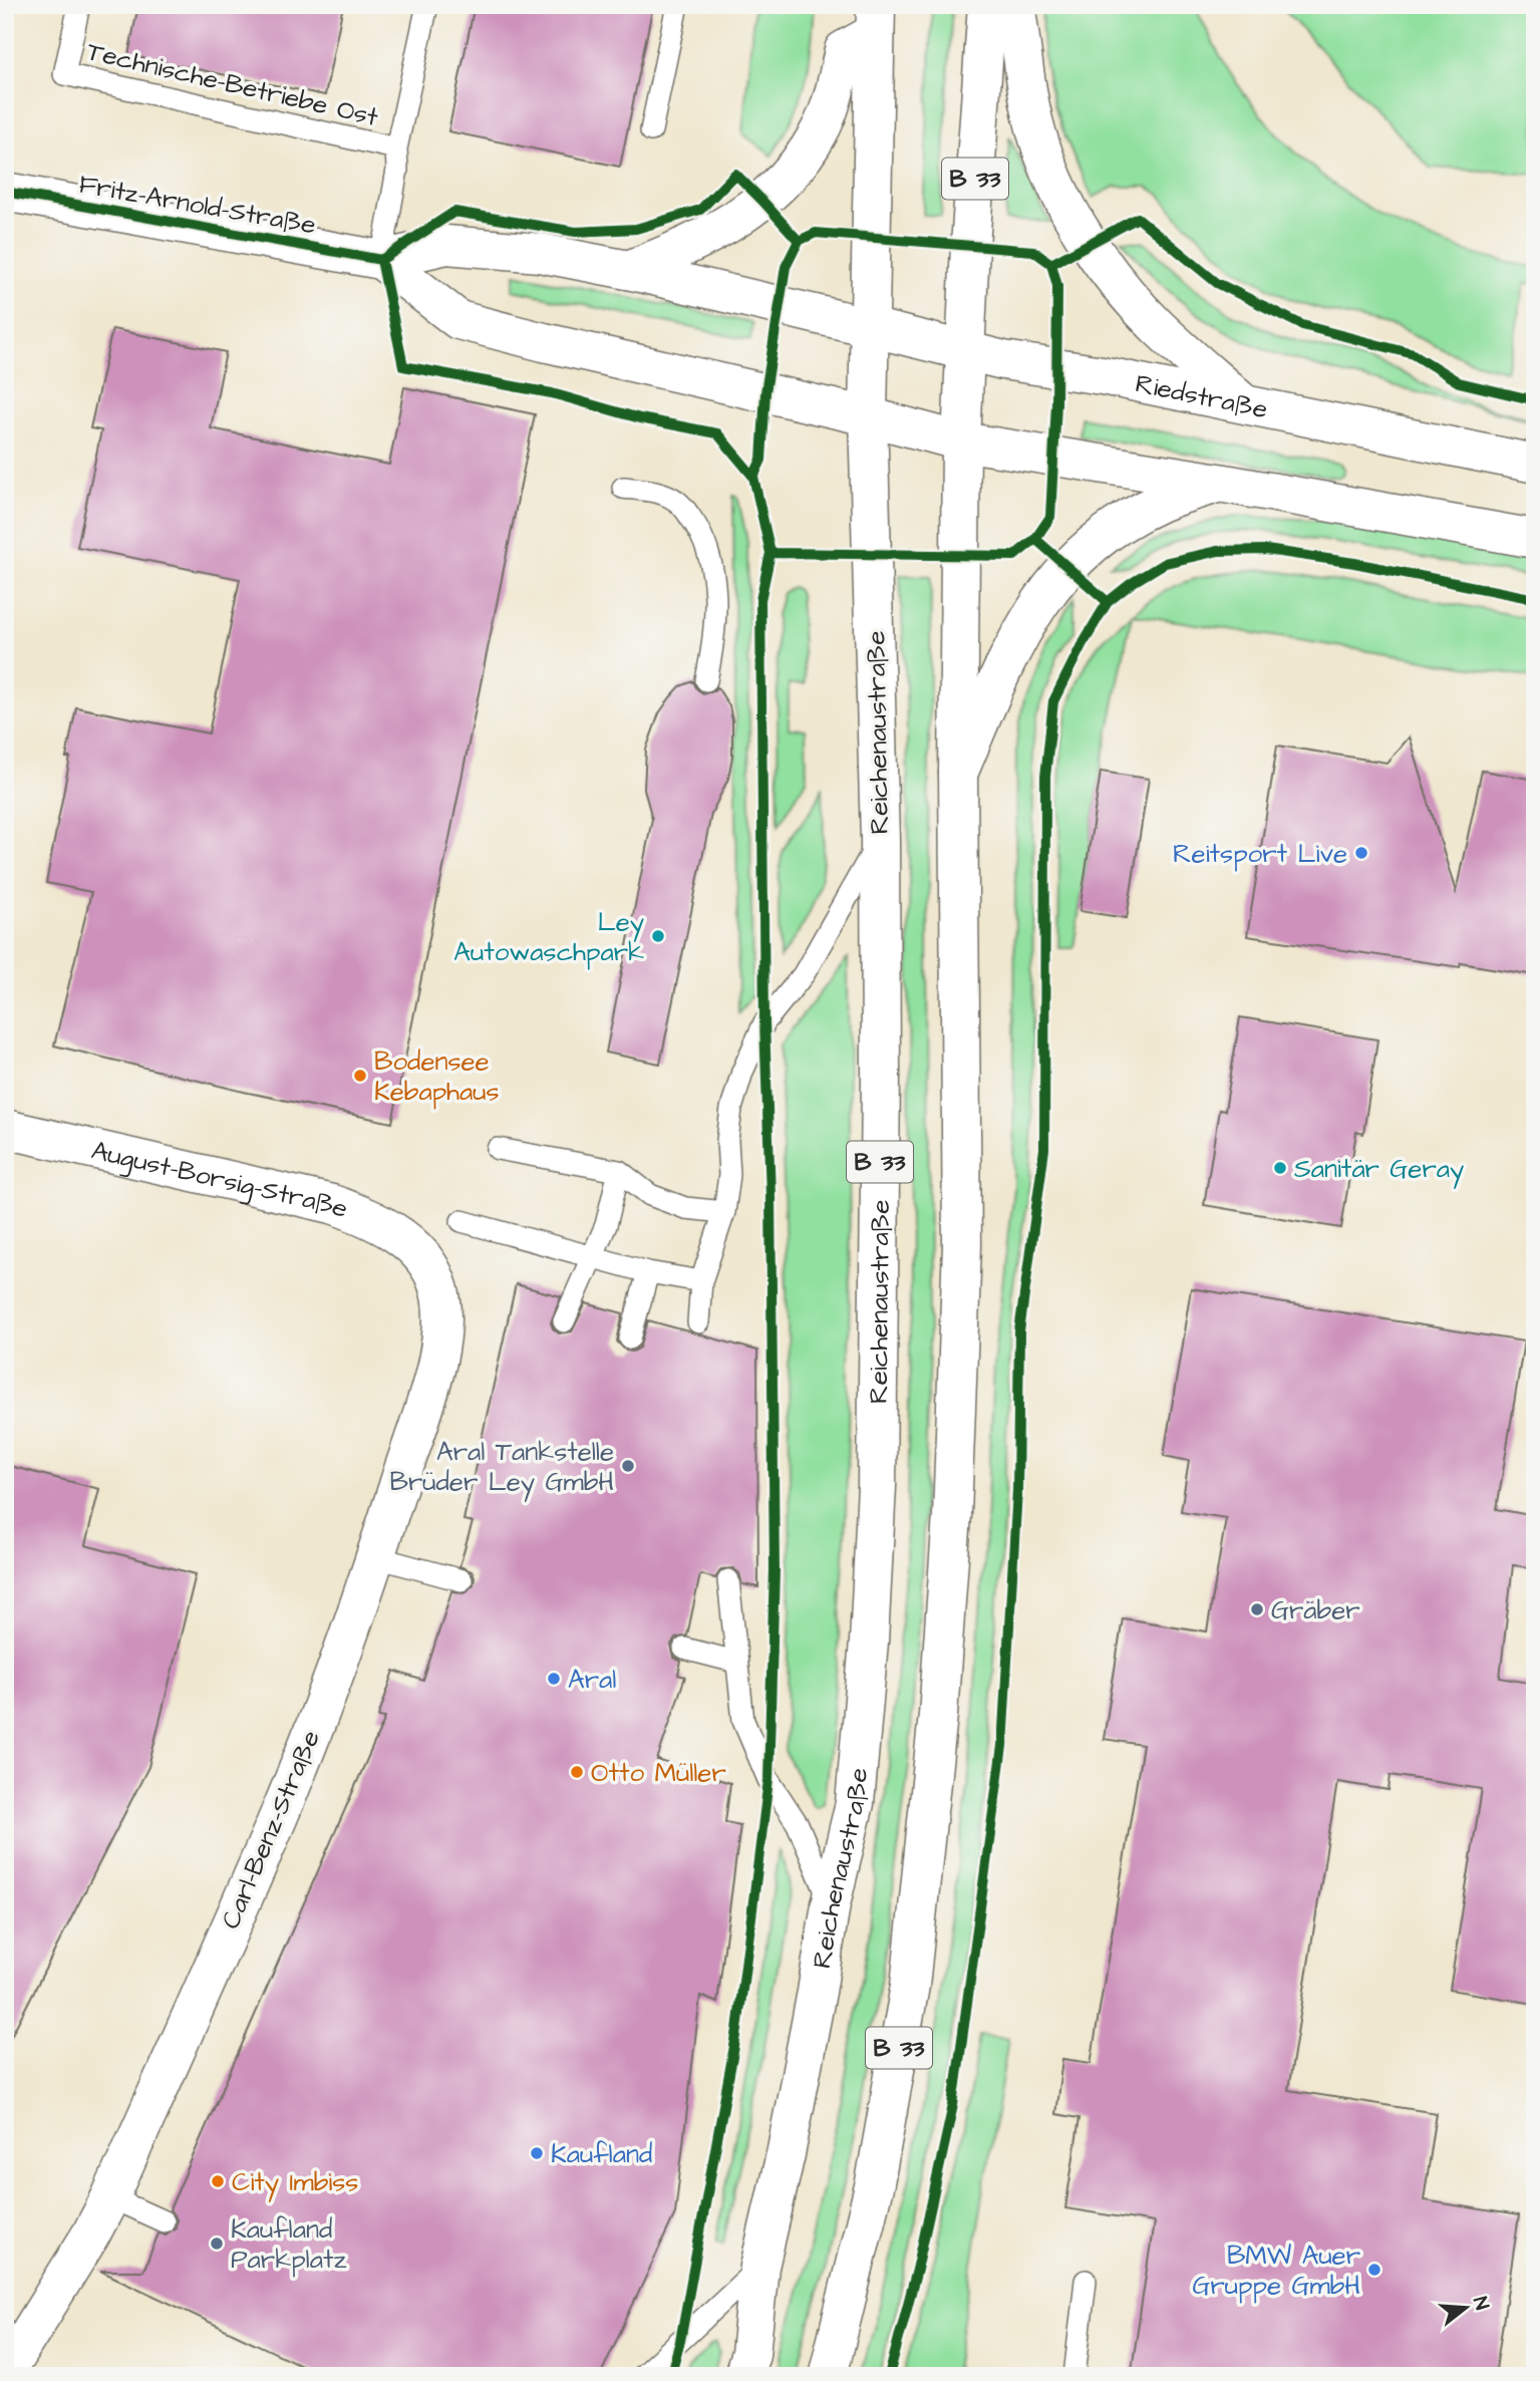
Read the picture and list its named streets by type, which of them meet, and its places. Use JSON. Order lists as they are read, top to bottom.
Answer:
{
  "streets": {
    "street": [
      "B 33",
      "Fritz-Arnold-Straße",
      "Riedstraße",
      "Reichenaustraße",
      "August-Borsig-Straße",
      "Carl-Benz-Straße"
    ],
    "lane": ["Technische-Betriebe Ost"]
  },
  "crossings": [
    ["B 33", "Riedstraße"],
    ["Fritz-Arnold-Straße", "Riedstraße"],
    ["Fritz-Arnold-Straße", "Reichenaustraße"],
    ["Riedstraße", "Reichenaustraße"],
    ["August-Borsig-Straße", "Carl-Benz-Straße"]
  ],
  "places": [
    "Reitsport Live",
    "Ley Autowaschpark",
    "Bodensee Kebaphaus",
    "Sanitär Geray",
    "Aral Tankstelle Brüder Ley GmbH",
    "Gräber",
    "Aral",
    "Otto Müller",
    "Kaufland",
    "City Imbiss",
    "Kaufland Parkplatz",
    "BMW Auer Gruppe GmbH"
  ],
  "north": "right"
}
